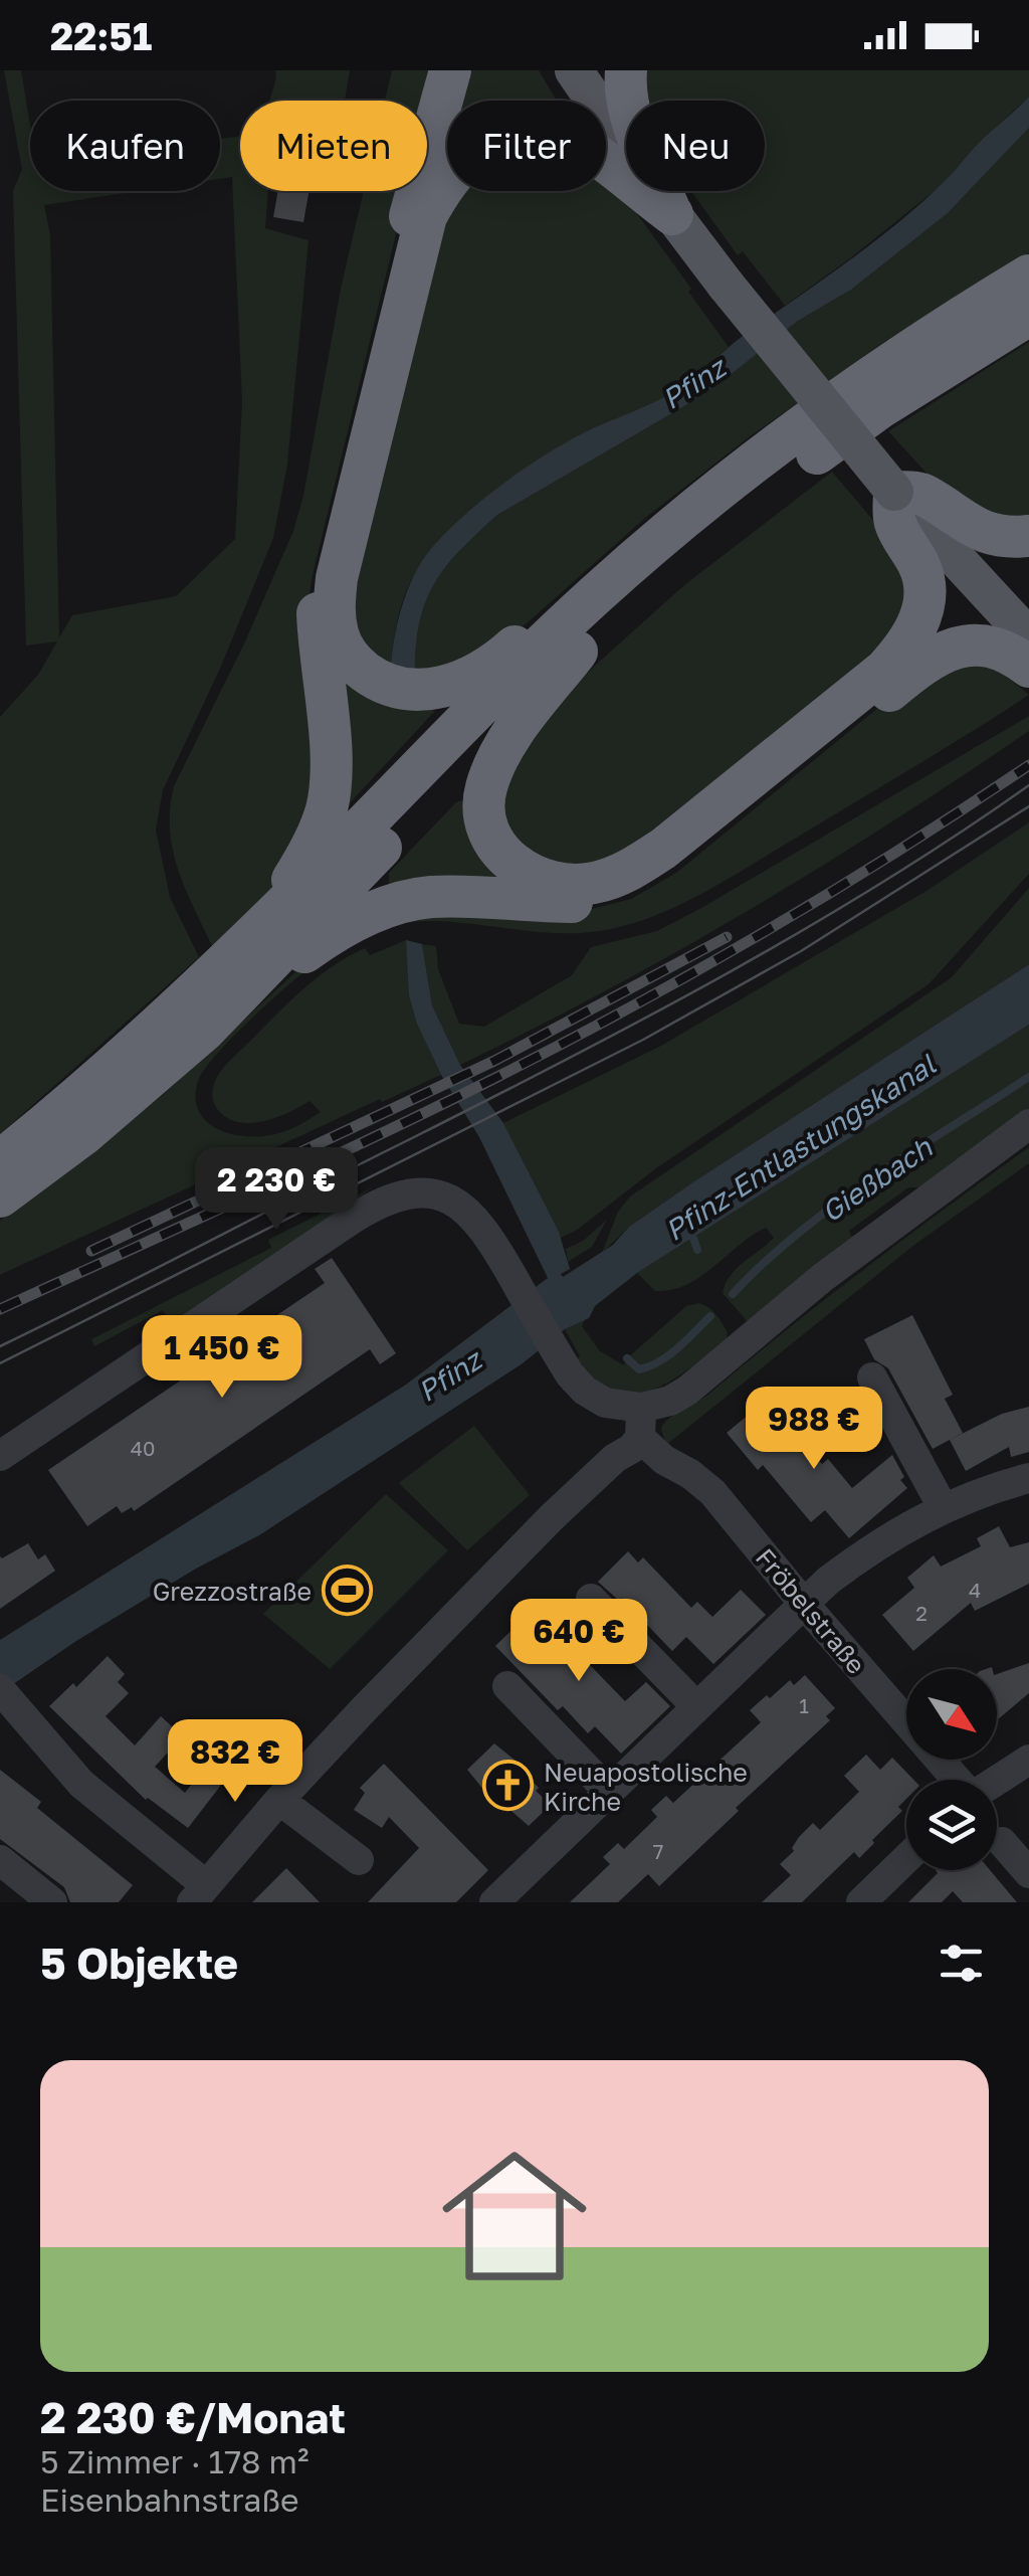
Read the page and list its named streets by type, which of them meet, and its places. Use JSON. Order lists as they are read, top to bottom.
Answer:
{
  "streets": {
    "street": ["Fröbelstraße"]
  },
  "water": ["Pfinz", "Pfinz-Entlastungskanal", "Gießbach"],
  "places": {
    "sports": ["Grezzostraße"],
    "church": ["Neuapostolische Kirche"]
  },
  "house_numbers": [
    "40",
    "4",
    "2",
    "1",
    "7"
  ],
  "north": "bottom right",
  "page": {
    "status": "22:51",
    "chip": [
      "Kaufen",
      "Mieten",
      "Filter",
      "Neu"
    ],
    "price": [
      "2 230 €",
      "1 450 €",
      "988 €",
      "640 €",
      "832 €"
    ],
    "heading": "5 Objekte",
    "list": [
      {
        "name": "2 230 €/Monat",
        "note": "5 Zimmer · 178 m² · Eisenbahnstraße"
      }
    ]
  }
}
